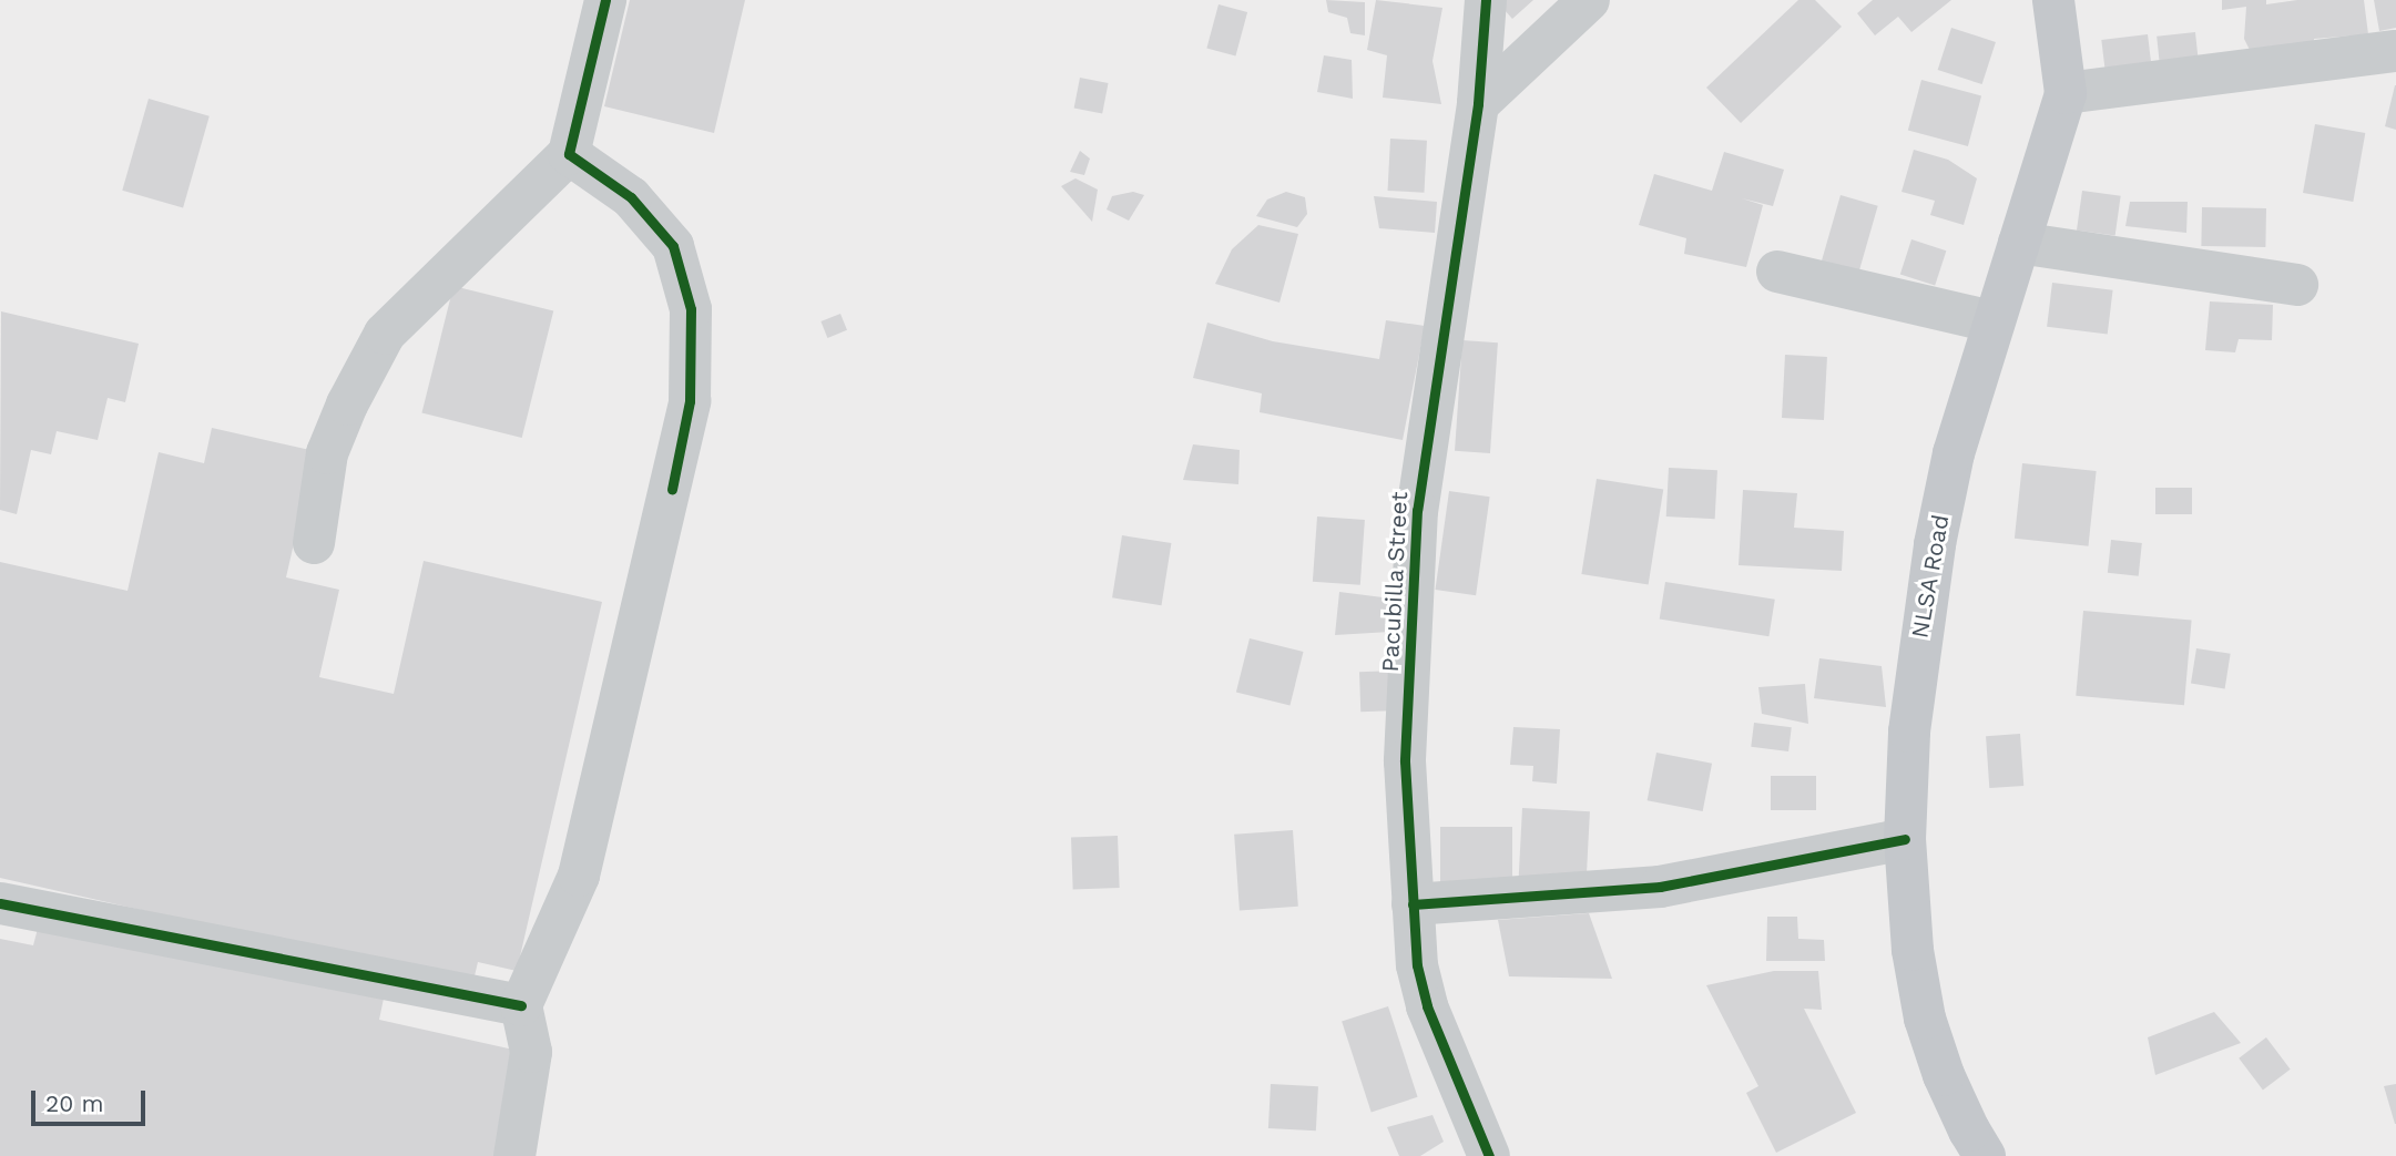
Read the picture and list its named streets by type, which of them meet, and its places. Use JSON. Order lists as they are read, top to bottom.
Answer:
{
  "streets": {
    "main road": ["NLSA Road"],
    "street": ["Pacubilla Street"]
  },
  "scale_bar": "20 m"
}
